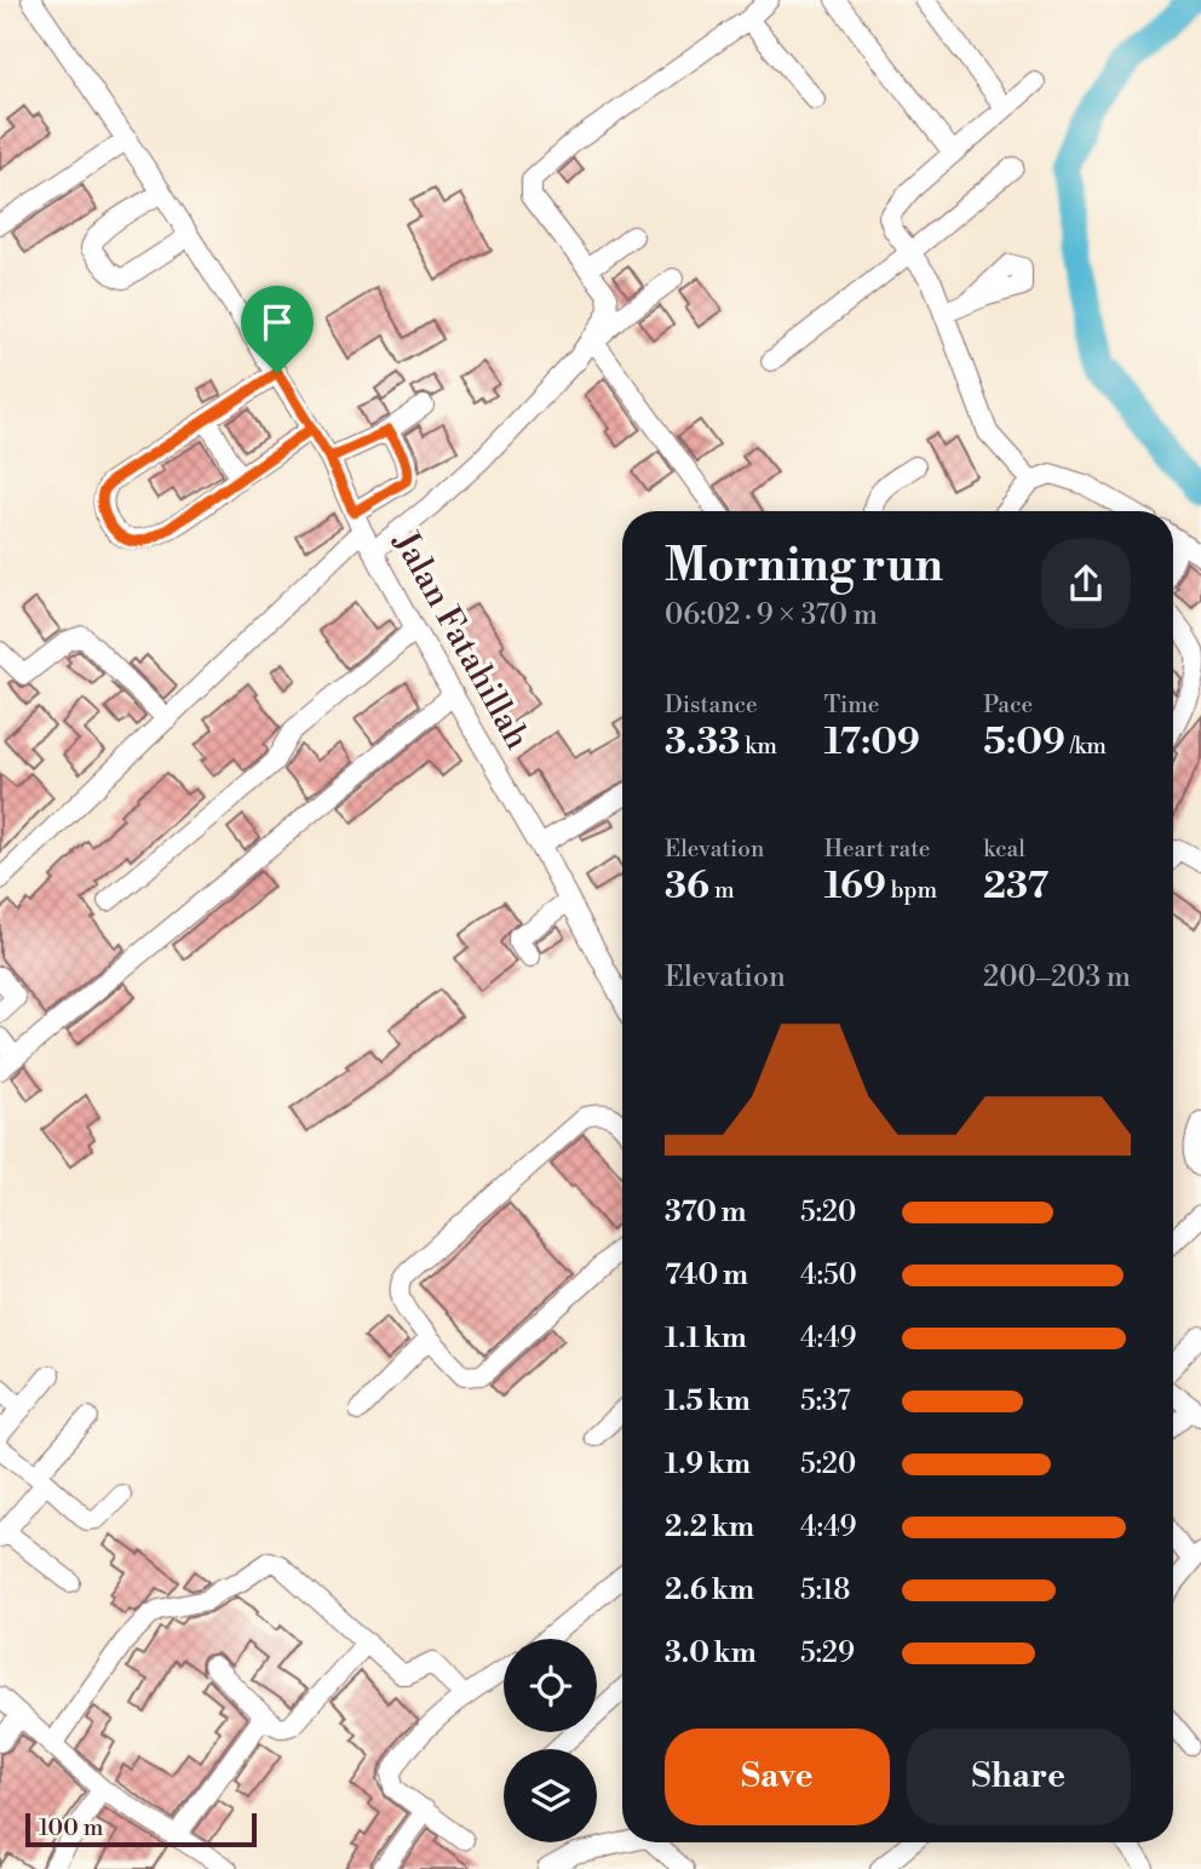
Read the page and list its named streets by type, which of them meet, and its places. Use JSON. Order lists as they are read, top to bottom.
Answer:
{
  "streets": {
    "street": ["Jalan Fatahillah"]
  },
  "scale_bar": "100 m",
  "page": {
    "heading": ["Morning run", "06:02 · 9 × 370 m"],
    "stats": [
      ["Distance", "3.33 km"],
      ["Time", "17:09"],
      ["Pace", "5:09 /km"],
      ["Elevation", "36 m"],
      ["Heart rate", "169 bpm"],
      ["kcal", "237"]
    ],
    "chart": ["Elevation", "200–203 m"],
    "list": [
      {
        "name": "370 m",
        "note": "5:20"
      },
      {
        "name": "740 m",
        "note": "4:50"
      },
      {
        "name": "1.1 km",
        "note": "4:49"
      },
      {
        "name": "1.5 km",
        "note": "5:37"
      },
      {
        "name": "1.9 km",
        "note": "5:20"
      },
      {
        "name": "2.2 km",
        "note": "4:49"
      },
      {
        "name": "2.6 km",
        "note": "5:18"
      },
      {
        "name": "3.0 km",
        "note": "5:29"
      }
    ],
    "buttons": ["Save", "Share"],
    "scale": "100 m"
  }
}
